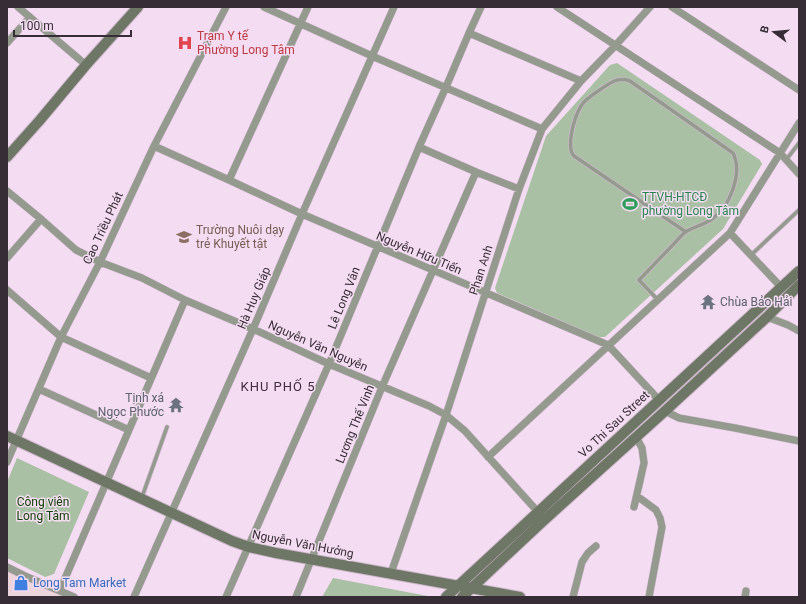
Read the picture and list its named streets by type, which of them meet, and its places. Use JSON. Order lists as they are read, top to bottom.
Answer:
{
  "streets": {
    "main road": ["Vo Thi Sau Street", "Nguyễn Văn Hưởng"],
    "street": [
      "Cao Triều Phát",
      "Nguyễn Hữu Tiến",
      "Phan Anh",
      "Hà Huy Giáp",
      "Lê Long Vân",
      "Nguyễn Văn Nguyễn",
      "Lương Thế Vinh"
    ]
  },
  "crossings": [
    ["Cao Triều Phát", "Nguyễn Hữu Tiến"],
    ["Cao Triều Phát", "Nguyễn Văn Nguyễn"],
    ["Cao Triều Phát", "Nguyễn Văn Hưởng"],
    ["Nguyễn Hữu Tiến", "Phan Anh"],
    ["Nguyễn Hữu Tiến", "Hà Huy Giáp"],
    ["Nguyễn Hữu Tiến", "Lê Long Vân"],
    ["Nguyễn Hữu Tiến", "Lương Thế Vinh"],
    ["Nguyễn Hữu Tiến", "Vo Thi Sau Street"],
    ["Phan Anh", "Nguyễn Văn Nguyễn"],
    ["Phan Anh", "Nguyễn Văn Hưởng"],
    ["Hà Huy Giáp", "Nguyễn Văn Nguyễn"],
    ["Hà Huy Giáp", "Nguyễn Văn Hưởng"],
    ["Lê Long Vân", "Nguyễn Văn Nguyễn"],
    ["Lê Long Vân", "Nguyễn Văn Hưởng"],
    ["Nguyễn Văn Nguyễn", "Lương Thế Vinh"],
    ["Nguyễn Văn Nguyễn", "Vo Thi Sau Street"],
    ["Lương Thế Vinh", "Nguyễn Văn Hưởng"],
    ["Vo Thi Sau Street", "Nguyễn Văn Hưởng"]
  ],
  "districts": ["KHU PHỐ 5"],
  "parks": ["Công viên Long Tâm"],
  "places": {
    "hospital": ["Trạm Y tế Phường Long Tâm"],
    "sports": ["TTVH-HTCĐ phường Long Tâm"],
    "school or university": ["Trường Nuôi dạy trẻ Khuyết tật"],
    "temple": ["Chùa Bảo Hải", "Tịnh xá Ngọc Phước"],
    "shop": ["Long Tam Market"]
  },
  "scale_bar": "100 m",
  "north": "left"
}
